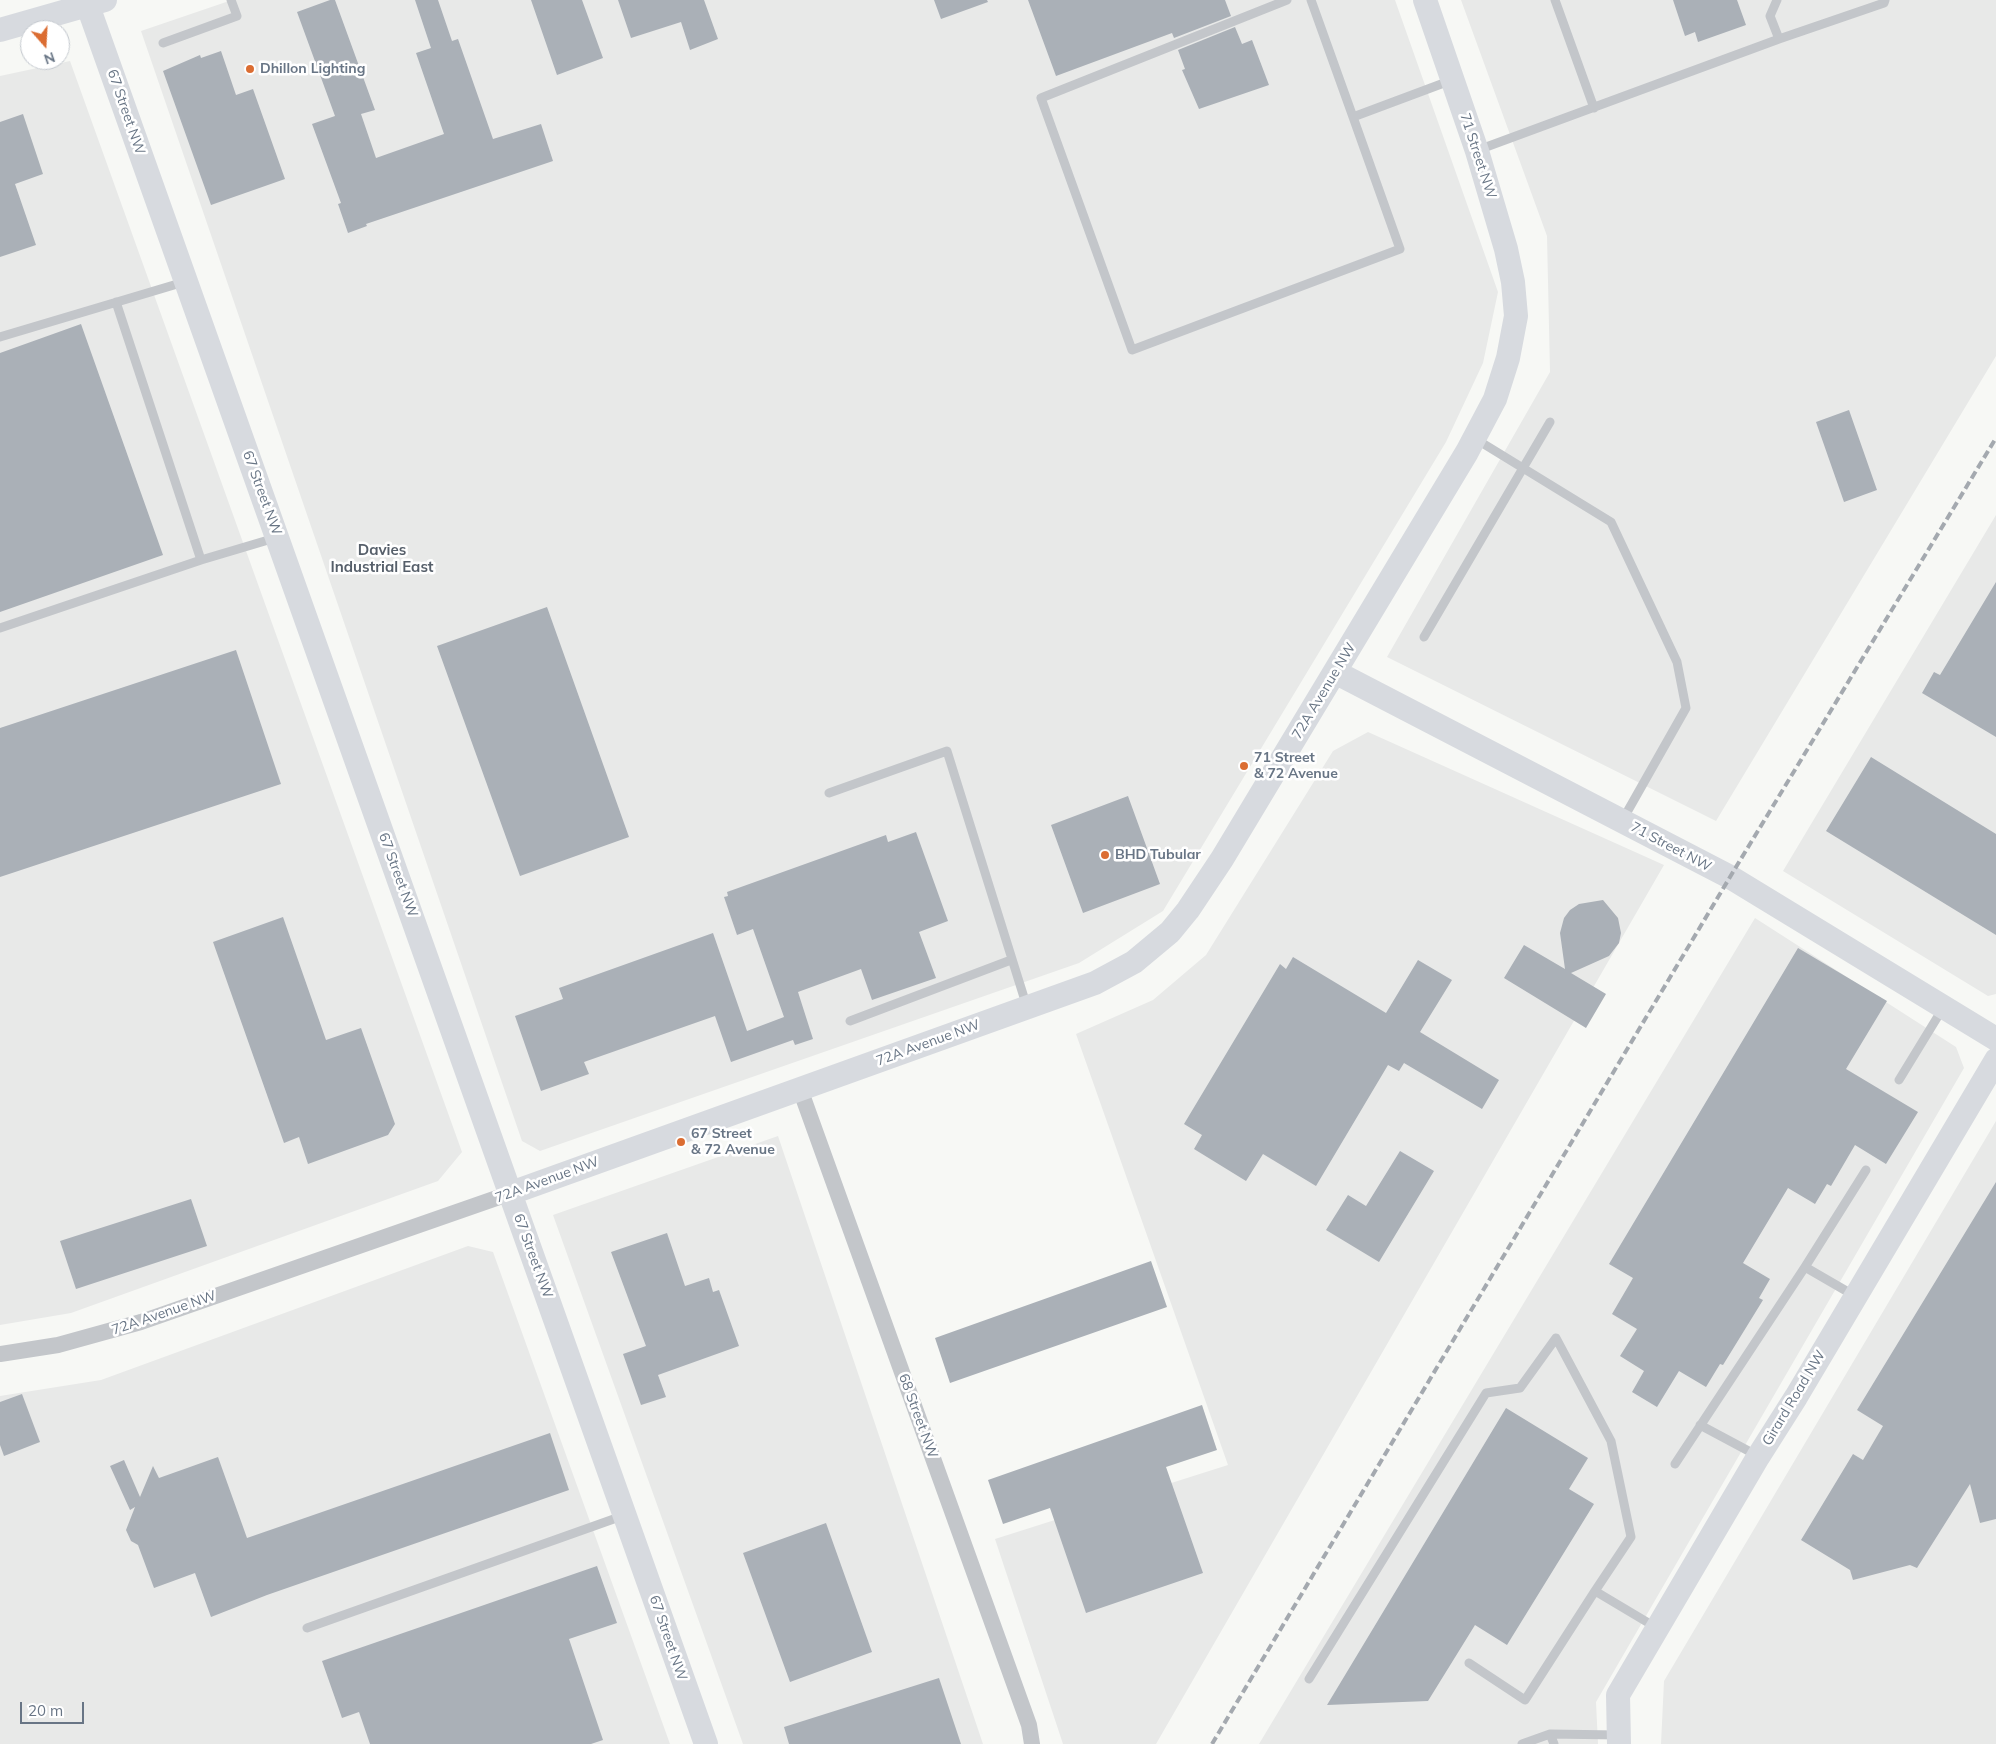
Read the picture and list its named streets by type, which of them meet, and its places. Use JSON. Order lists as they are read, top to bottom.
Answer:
{
  "streets": {
    "street": [
      "67 Street NW",
      "71 Street NW",
      "72A Avenue NW",
      "Girard Road NW",
      "68 Street NW"
    ]
  },
  "crossings": [
    ["67 Street NW", "72A Avenue NW"],
    ["71 Street NW", "72A Avenue NW"],
    ["72A Avenue NW", "68 Street NW"]
  ],
  "districts": ["Davies Industrial East"],
  "places": [
    "Dhillon Lighting",
    "71 Street & 72 Avenue",
    "BHD Tubular",
    "67 Street & 72 Avenue"
  ],
  "scale_bar": "20 m",
  "north": "bottom"
}
